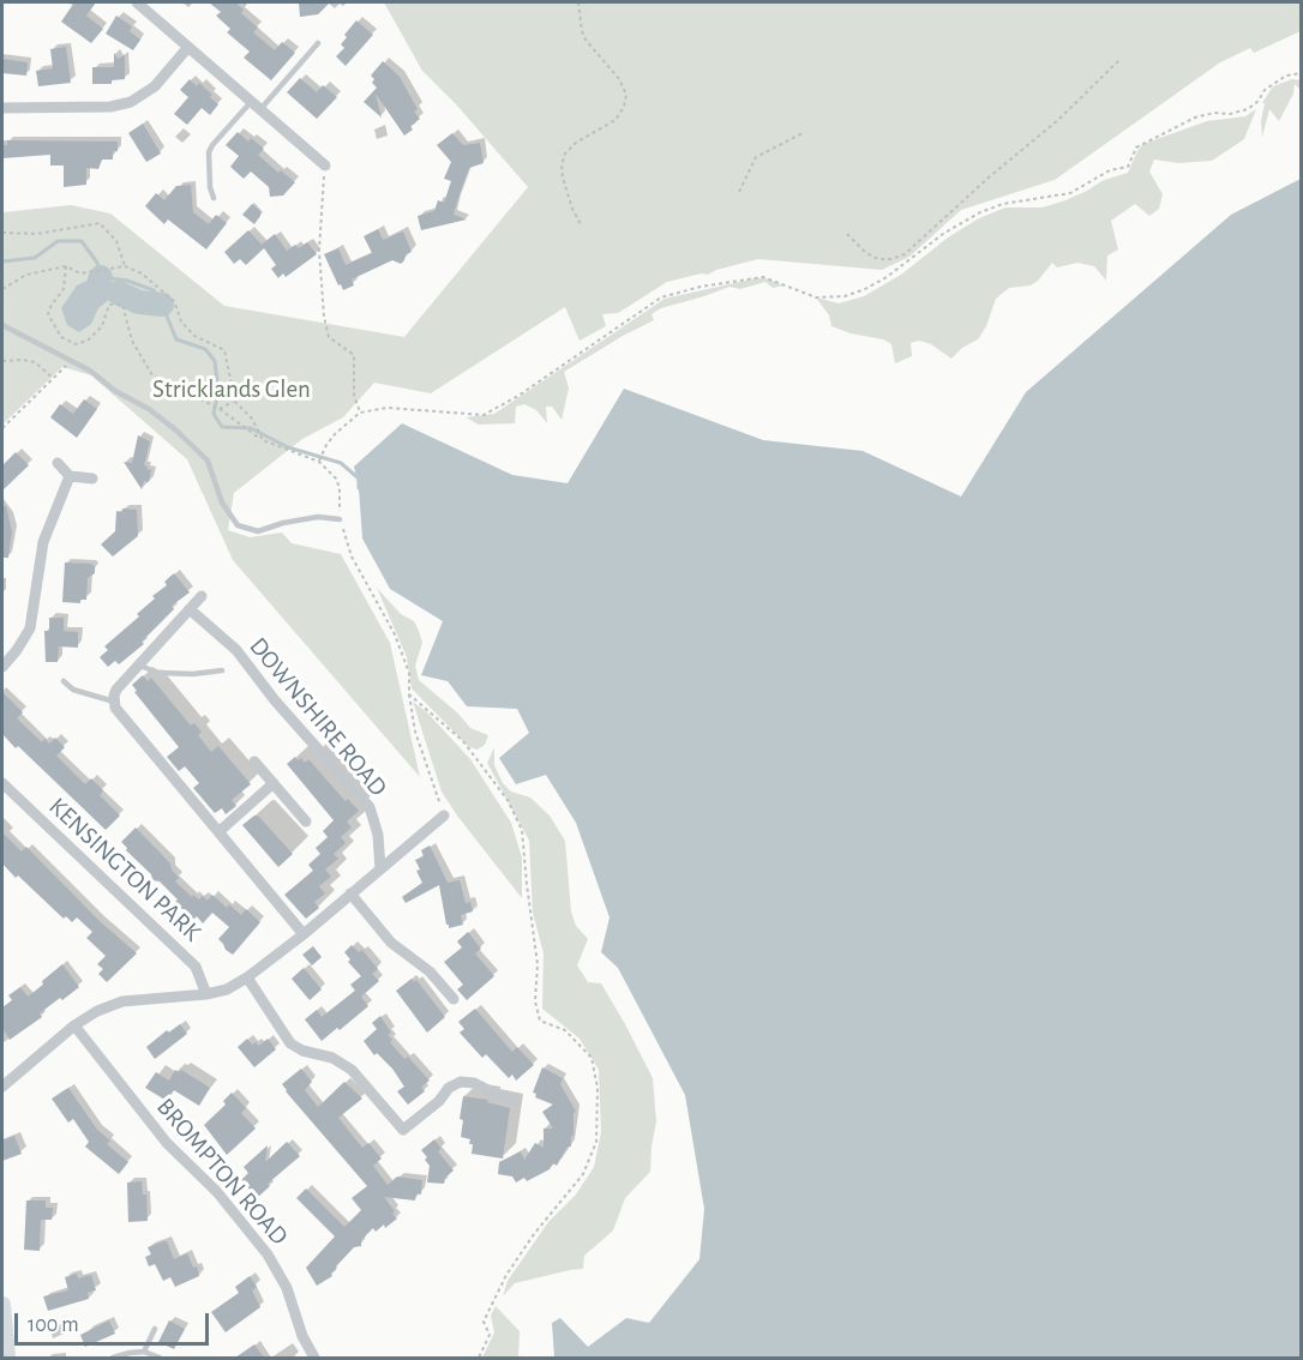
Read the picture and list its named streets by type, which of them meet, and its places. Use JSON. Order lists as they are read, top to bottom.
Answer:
{
  "streets": {
    "street": ["DOWNSHIRE ROAD", "KENSINGTON PARK", "BROMPTON ROAD"]
  },
  "parks": ["Stricklands Glen"],
  "scale_bar": "100 m"
}
